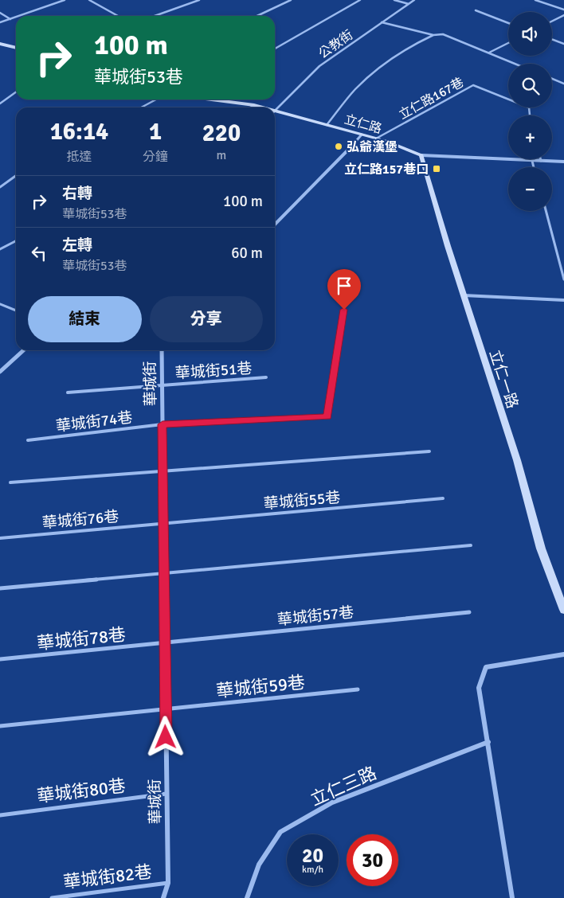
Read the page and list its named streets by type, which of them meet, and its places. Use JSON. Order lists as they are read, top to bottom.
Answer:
{
  "streets": {
    "street": [
      "立仁路",
      "立仁一路",
      "華城街",
      "立仁三路"
    ],
    "lane": [
      "公教街",
      "立仁路167巷",
      "華城街51巷",
      "華城街74巷",
      "華城街55巷",
      "華城街76巷",
      "華城街57巷",
      "華城街78巷",
      "華城街59巷",
      "華城街80巷",
      "華城街82巷"
    ]
  },
  "crossings": [
    ["立仁路167巷", "立仁路"],
    ["立仁路", "立仁一路"],
    ["華城街51巷", "華城街"],
    ["華城街", "華城街74巷"],
    ["華城街", "華城街55巷"],
    ["華城街", "華城街76巷"],
    ["華城街", "華城街57巷"],
    ["華城街", "華城街78巷"],
    ["華城街", "華城街59巷"],
    ["華城街", "華城街80巷"],
    ["華城街", "華城街82巷"],
    ["華城街55巷", "華城街76巷"],
    ["華城街57巷", "華城街78巷"]
  ],
  "places": {
    "other": ["弘爺漢堡"],
    "transit": ["立仁路157巷口"]
  },
  "page": {
    "map_buttons": ["+", "−"],
    "turn": ["100 m", "華城街53巷"],
    "eta": [
      "16:14",
      "抵達",
      "1",
      "分鐘",
      "220",
      "m"
    ],
    "list": [
      {
        "name": "右轉",
        "note": "華城街53巷",
        "value": "100 m"
      },
      {
        "name": "左轉",
        "note": "華城街53巷",
        "value": "60 m"
      }
    ],
    "buttons": ["結束", "分享"],
    "speed": "20 km/h",
    "limit": "30"
  }
}
